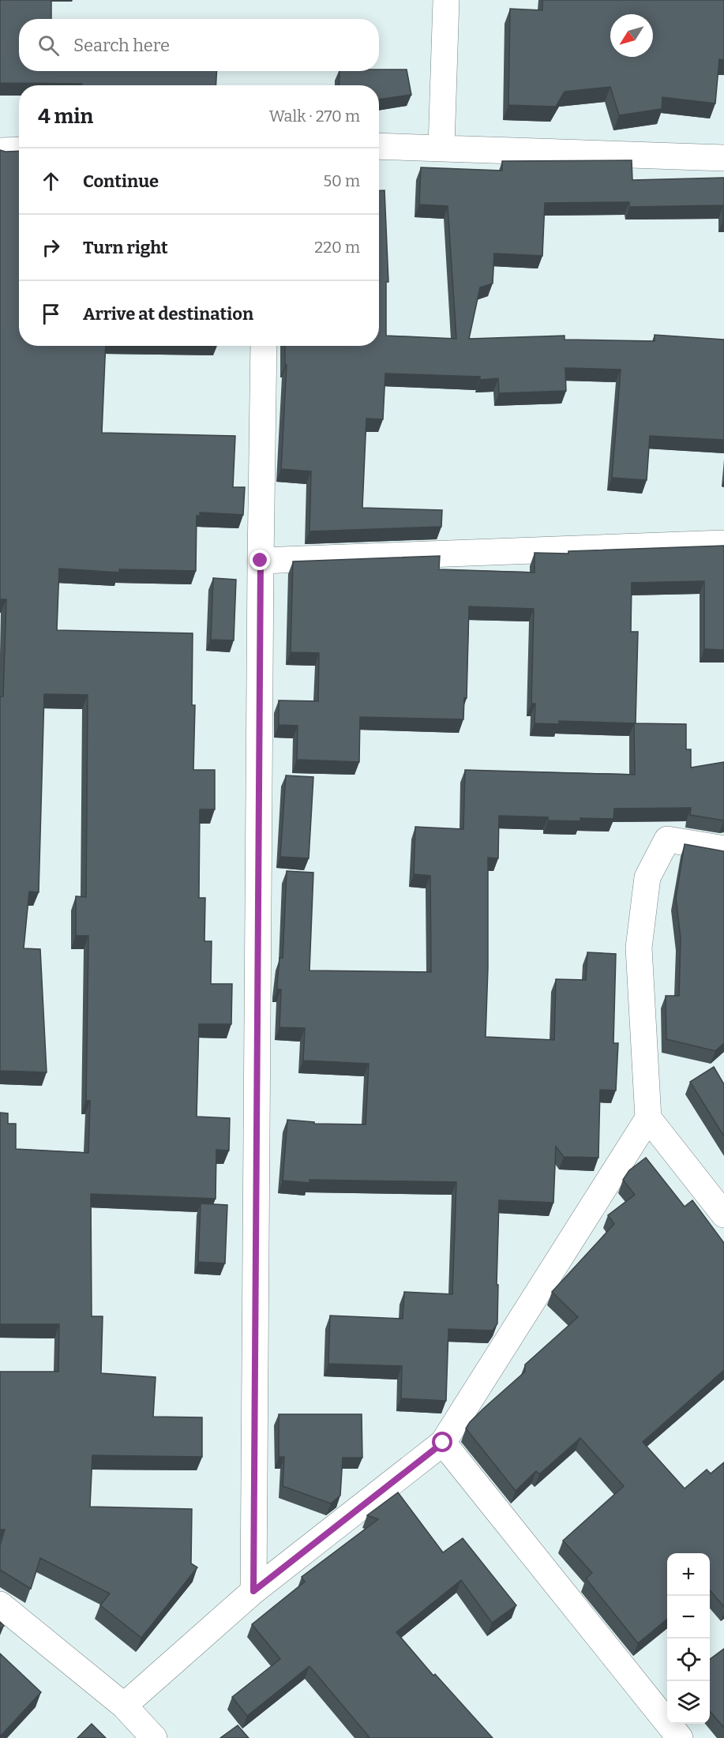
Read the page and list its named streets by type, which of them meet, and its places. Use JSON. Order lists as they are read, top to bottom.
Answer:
{
  "north": "bottom left",
  "page": {
    "search": "Search here",
    "heading": ["4 min", "Walk · 270 m"],
    "list": [
      ["Continue", "50 m"],
      ["Turn right", "220 m"],
      "Arrive at destination"
    ],
    "map_buttons": ["+", "−"]
  }
}
